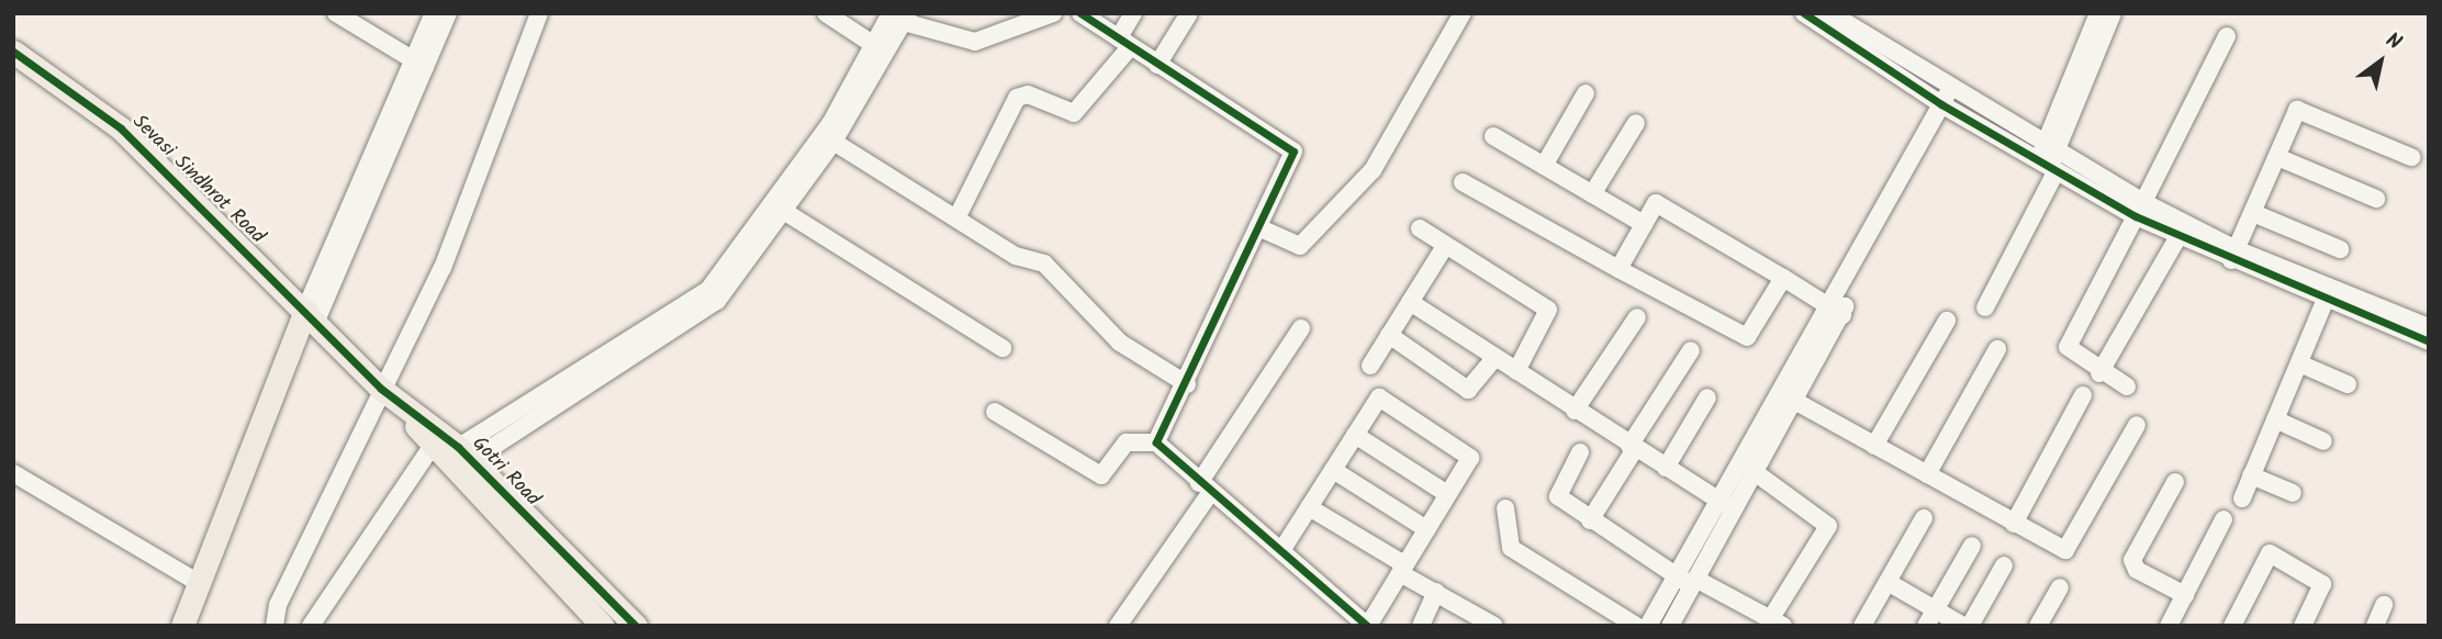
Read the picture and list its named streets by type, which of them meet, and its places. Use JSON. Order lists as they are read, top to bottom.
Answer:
{
  "streets": {
    "main road": ["Sevasi Sindhrot Road", "Gotri Road"]
  },
  "crossings": [
    ["Sevasi Sindhrot Road", "Gotri Road"]
  ],
  "north": "top right"
}
